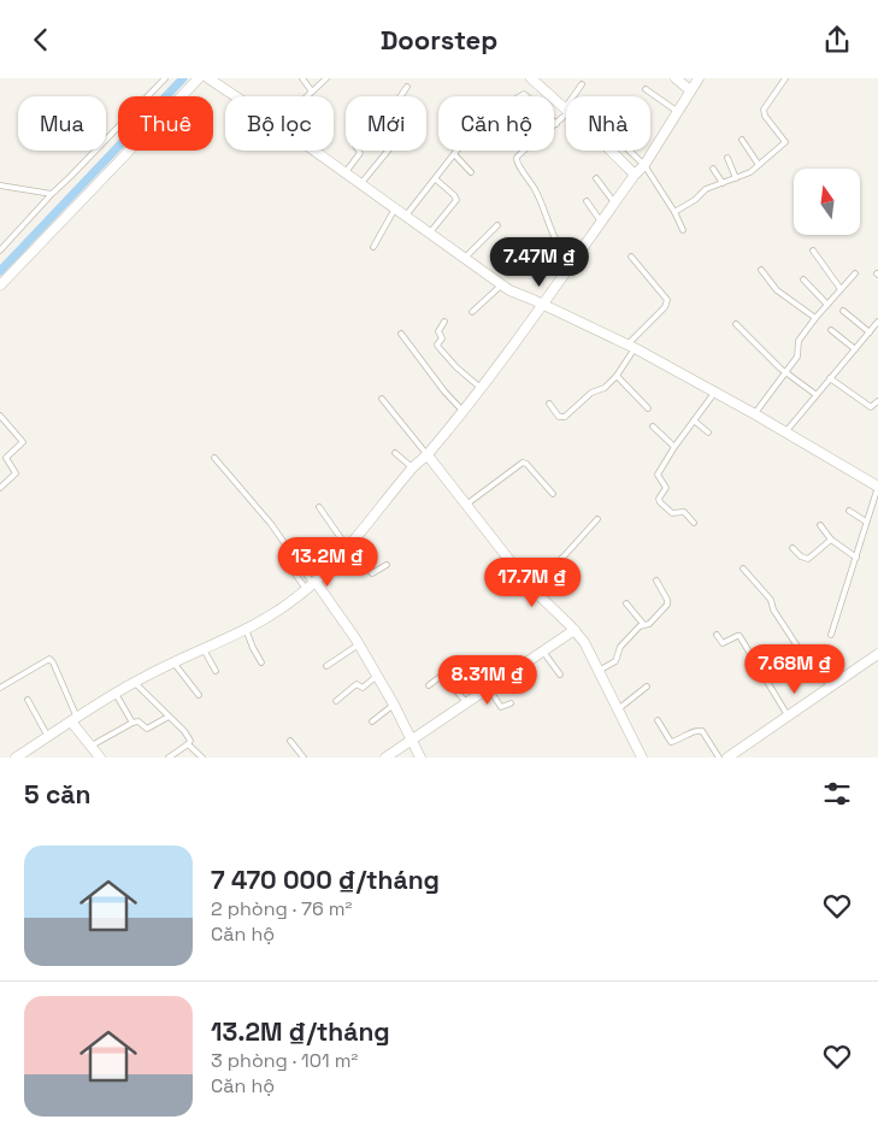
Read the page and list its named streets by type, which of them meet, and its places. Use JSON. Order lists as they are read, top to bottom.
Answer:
{
  "north": "top",
  "page": {
    "header": "Doorstep",
    "chip": [
      "Mua",
      "Thuê",
      "Bộ lọc",
      "Mới",
      "Căn hộ",
      "Nhà"
    ],
    "price": [
      "7.47M ₫",
      "13.2M ₫",
      "17.7M ₫",
      "7.68M ₫",
      "8.31M ₫"
    ],
    "heading": "5 căn",
    "list": [
      {
        "name": "7 470 000 ₫/tháng",
        "note": "2 phòng · 76 m² · Căn hộ"
      },
      {
        "name": "13.2M ₫/tháng",
        "note": "3 phòng · 101 m² · Căn hộ"
      }
    ]
  }
}
